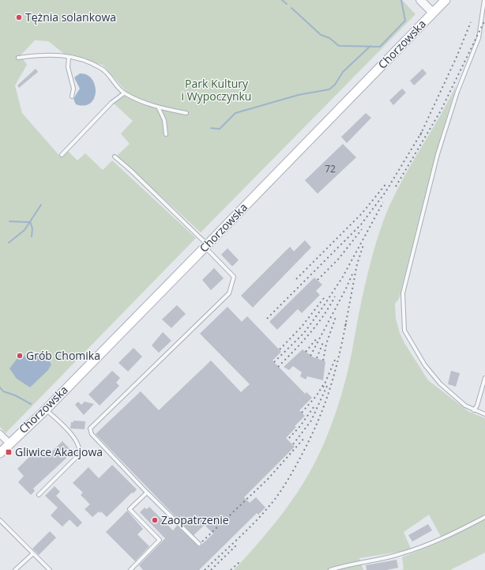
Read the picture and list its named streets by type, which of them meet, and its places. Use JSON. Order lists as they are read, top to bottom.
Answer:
{
  "streets": {
    "main road": ["Chorzowska"]
  },
  "parks": ["Park Kultury i Wypoczynku"],
  "places": {
    "other": ["Tężnia solankowa", "Grób Chomika", "Zaopatrzenie"],
    "transit": ["Gliwice Akacjowa"]
  },
  "house_numbers": ["72"]
}
